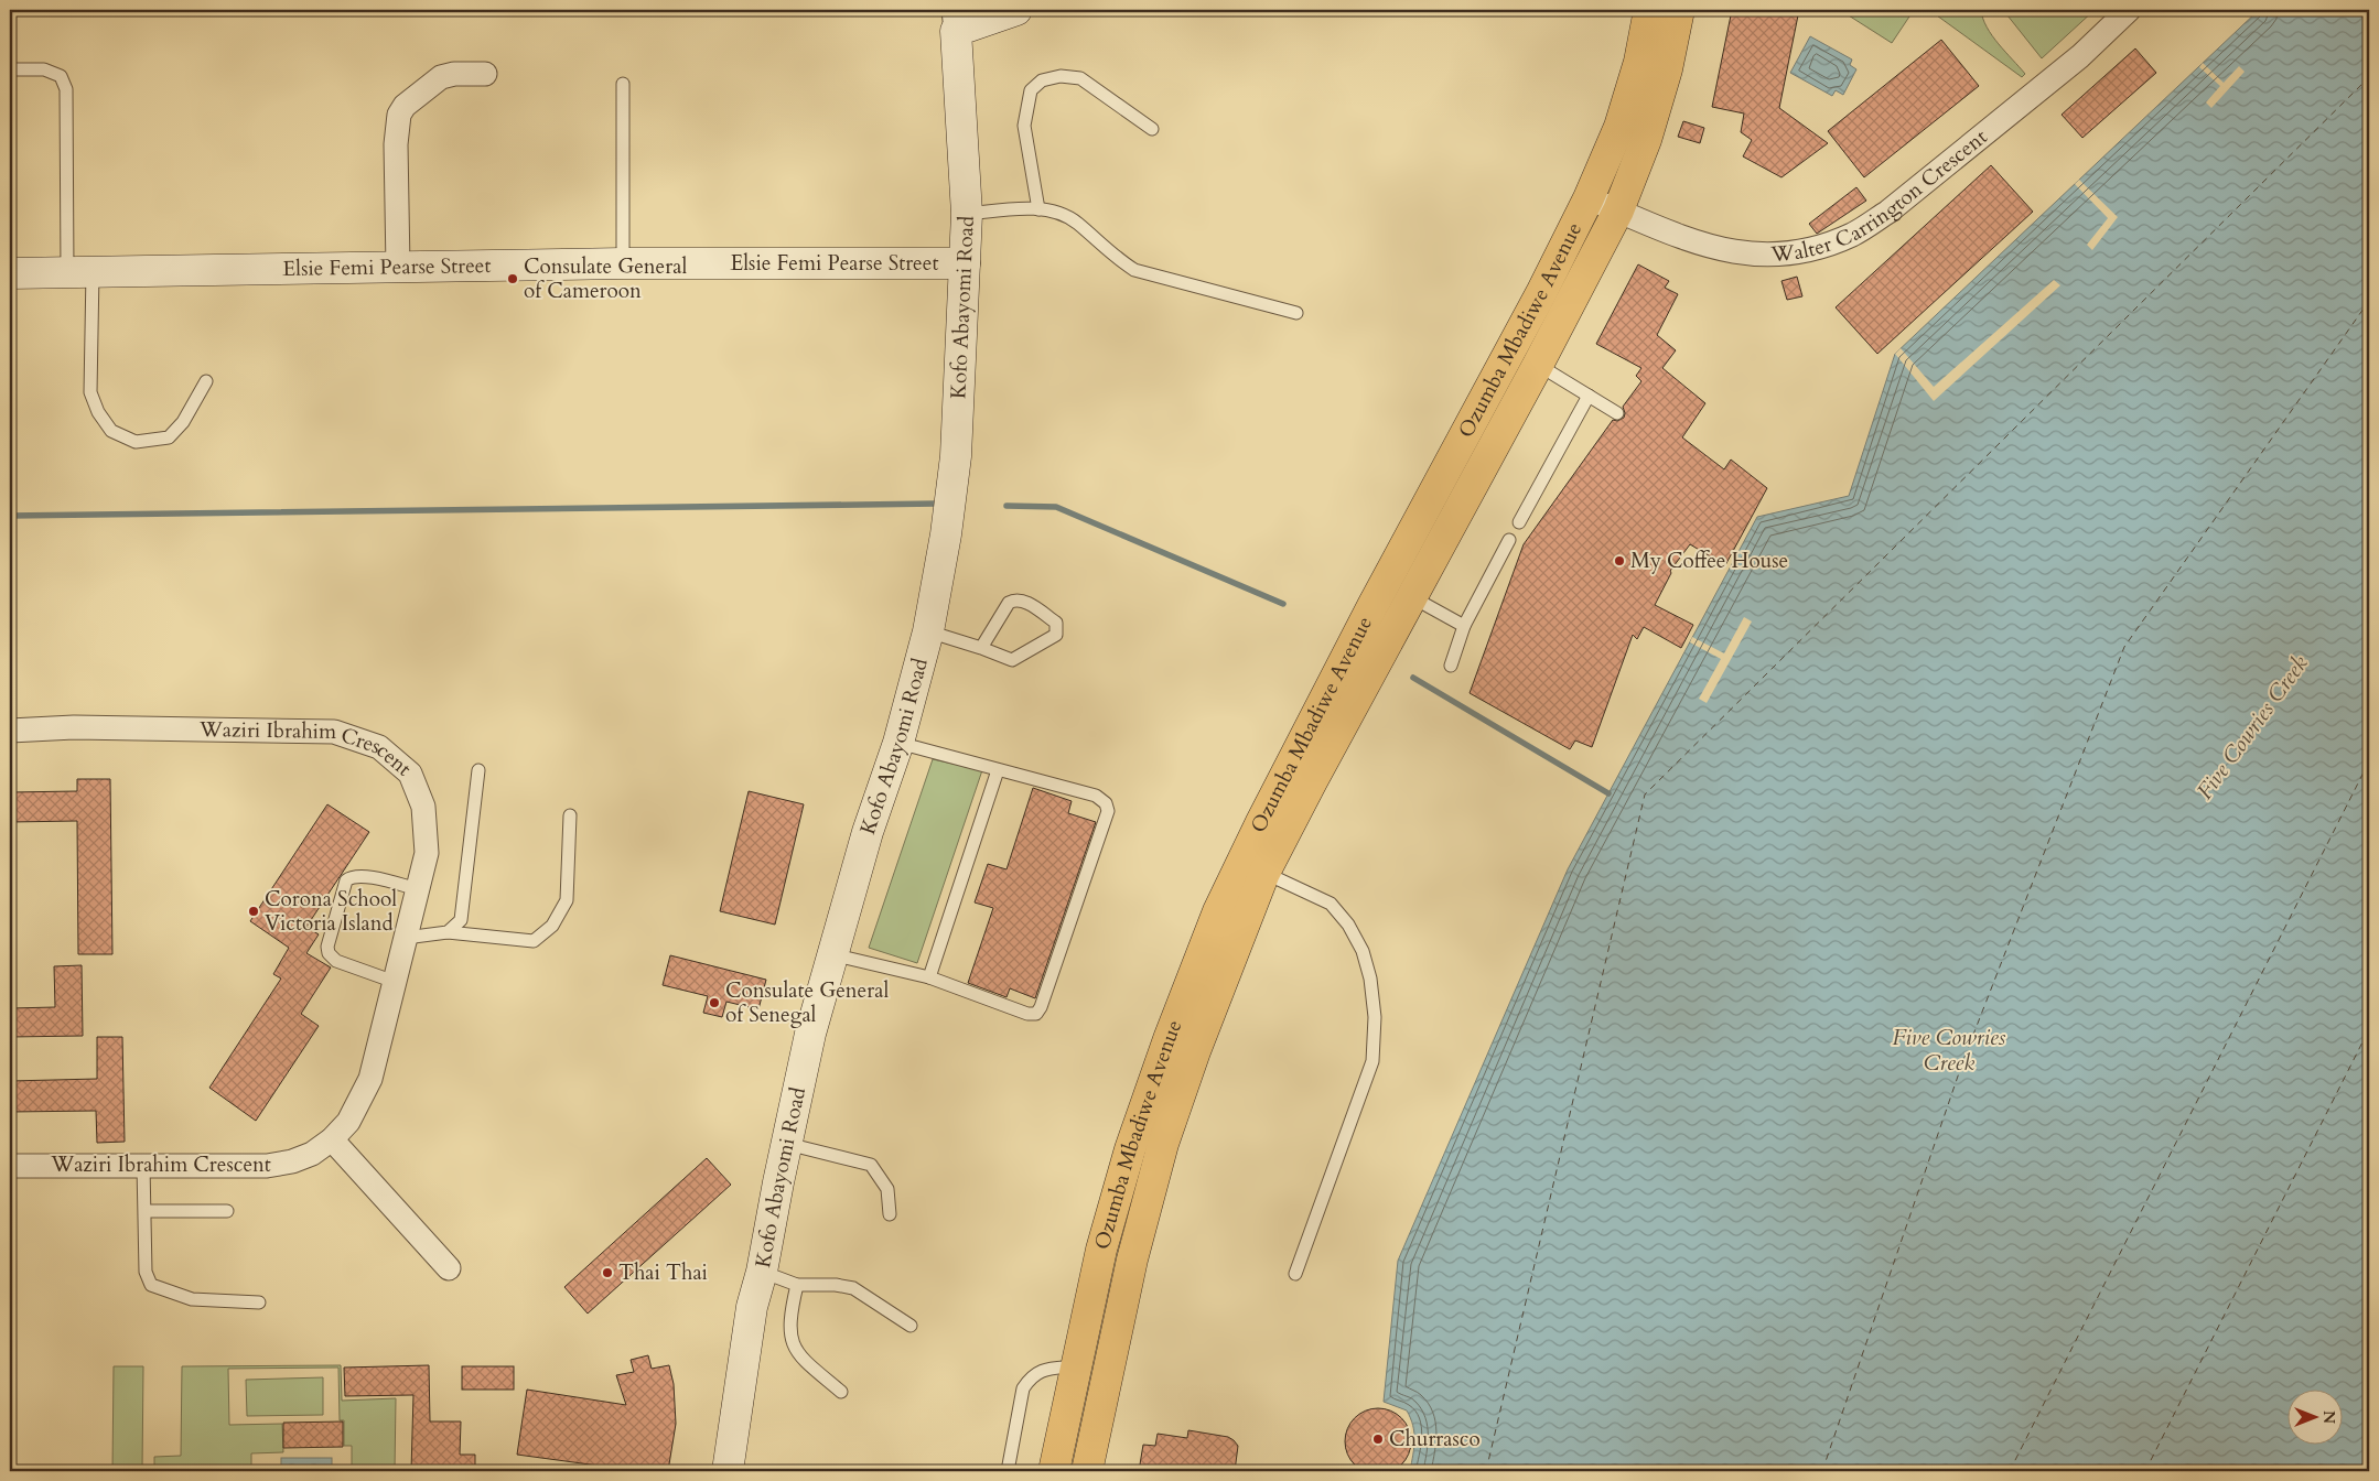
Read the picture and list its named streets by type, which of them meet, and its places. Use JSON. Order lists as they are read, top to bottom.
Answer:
{
  "streets": {
    "highway": ["Ozumba Mbadiwe Avenue"],
    "street": [
      "Walter Carrington Crescent",
      "Elsie Femi Pearse Street",
      "Kofo Abayomi Road",
      "Waziri Ibrahim Crescent"
    ]
  },
  "crossings": [
    ["Walter Carrington Crescent", "Ozumba Mbadiwe Avenue"],
    ["Elsie Femi Pearse Street", "Kofo Abayomi Road"]
  ],
  "water": ["Five Cowries Creek"],
  "places": [
    "Consulate General of Cameroon",
    "My Coffee House",
    "Corona School Victoria Island",
    "Consulate General of Senegal",
    "Thai Thai",
    "Churrasco"
  ],
  "north": "right"
}
